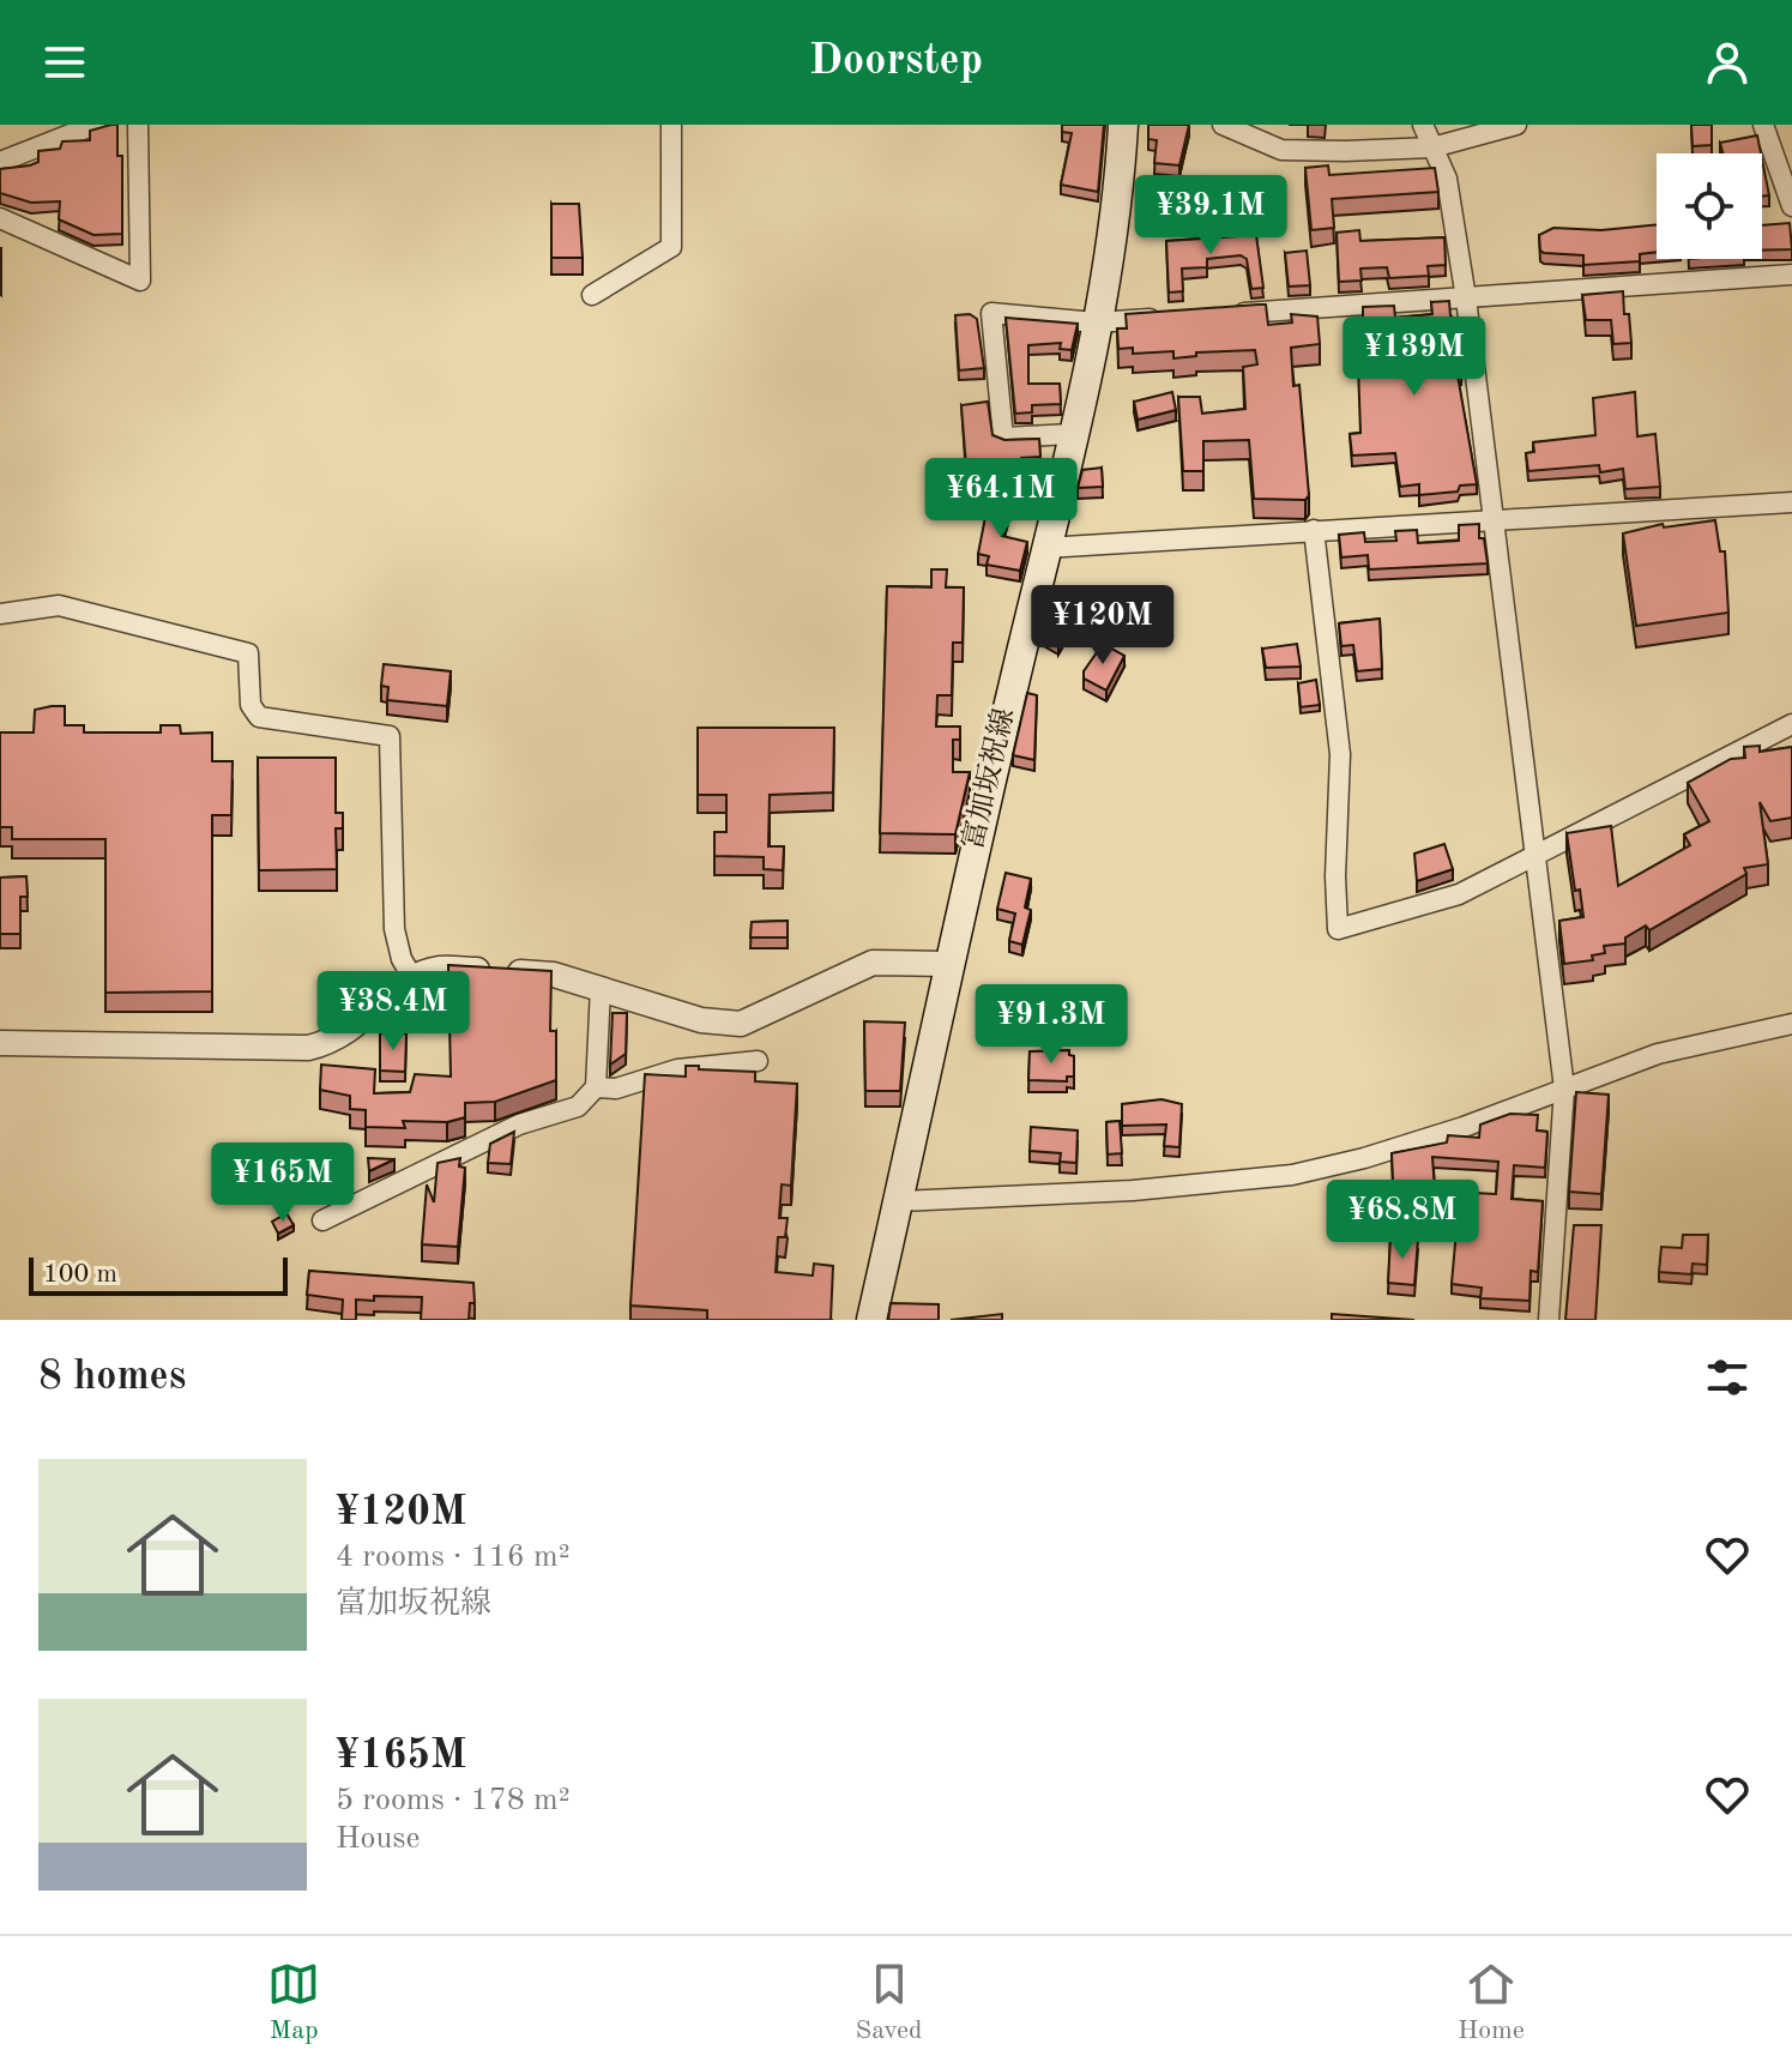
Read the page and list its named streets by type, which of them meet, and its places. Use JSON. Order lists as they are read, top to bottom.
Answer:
{
  "streets": {
    "main road": ["富加坂祝線"]
  },
  "scale_bar": "100 m",
  "page": {
    "header": "Doorstep",
    "price": [
      "¥39.1M",
      "¥139M",
      "¥64.1M",
      "¥120M",
      "¥38.4M",
      "¥91.3M",
      "¥165M",
      "¥68.8M"
    ],
    "scale": "100 m",
    "heading": "8 homes",
    "list": [
      {
        "name": "¥120M",
        "note": "4 rooms · 116 m² · 富加坂祝線"
      },
      {
        "name": "¥165M",
        "note": "5 rooms · 178 m² · House"
      }
    ],
    "tabs": ["Map", "Saved", "Home"]
  }
}
